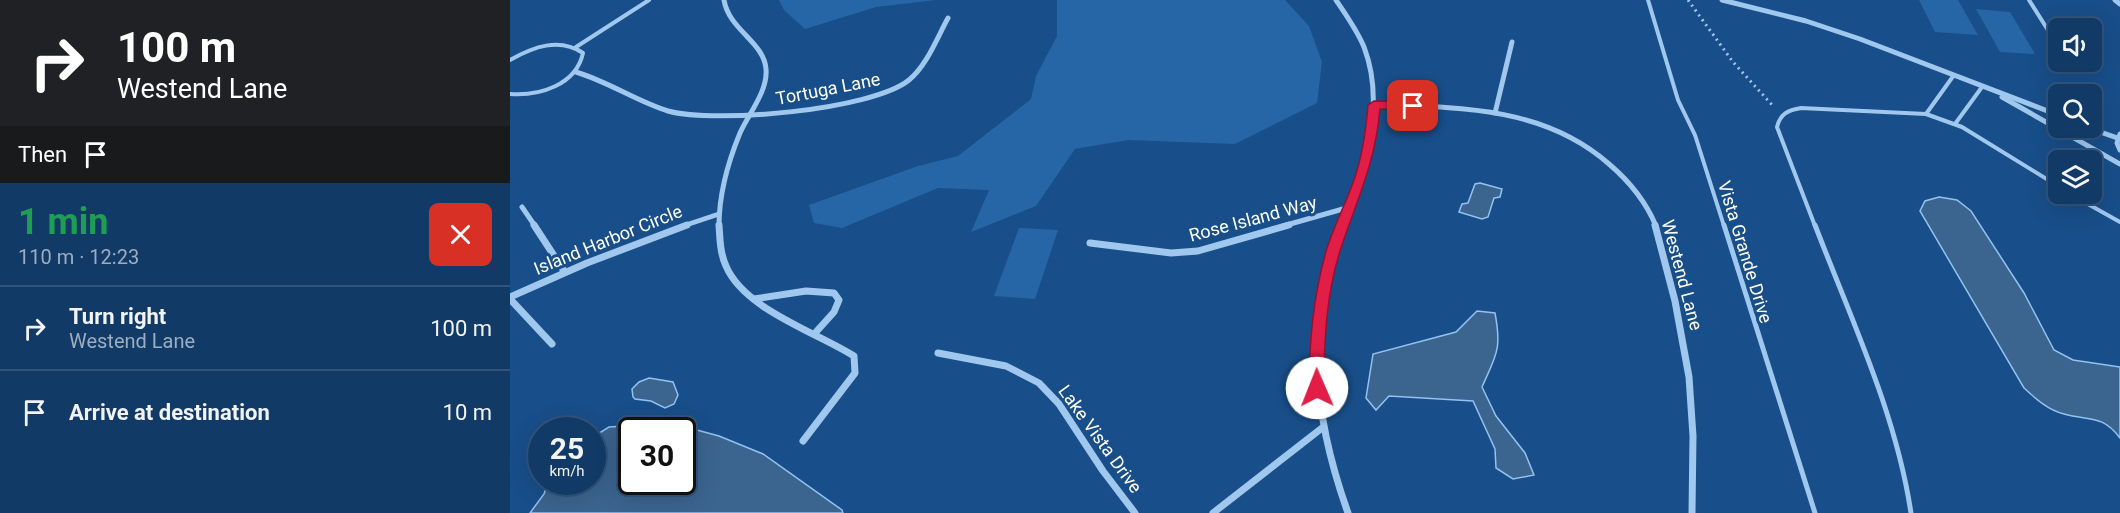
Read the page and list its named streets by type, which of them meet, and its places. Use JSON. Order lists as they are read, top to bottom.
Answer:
{
  "streets": {
    "street": [
      "Tortuga Lane",
      "Rose Island Way",
      "Island Harbor Circle",
      "Westend Lane",
      "Lake Vista Drive"
    ],
    "lane": ["Vista Grande Drive"]
  },
  "page": {
    "turn": ["100 m", "Westend Lane"],
    "then": "Then",
    "heading": ["1 min", "110 m · 12:23"],
    "list": [
      {
        "name": "Turn right",
        "note": "Westend Lane",
        "value": "100 m"
      },
      {
        "name": "Arrive at destination",
        "value": "10 m"
      }
    ],
    "speed": "25 km/h",
    "limit": "30"
  }
}
